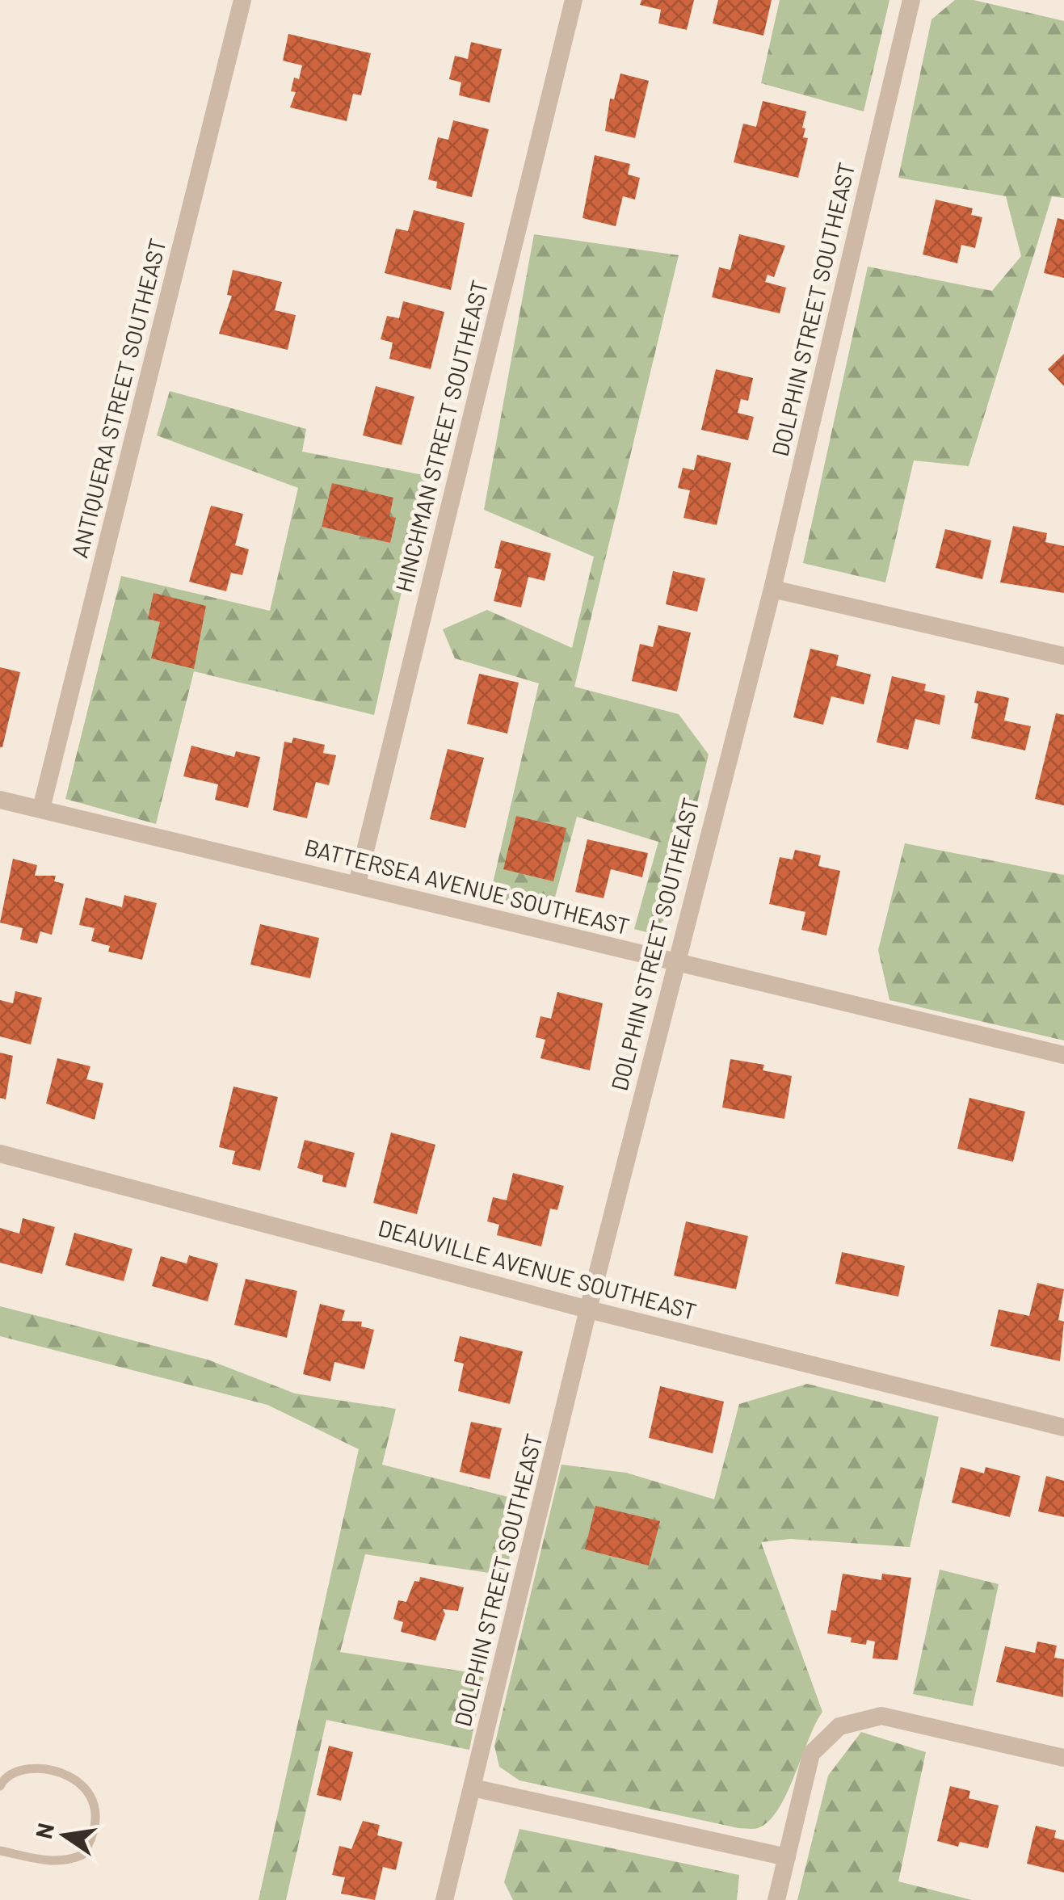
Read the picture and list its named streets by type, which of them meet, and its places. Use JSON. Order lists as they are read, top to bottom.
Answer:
{
  "streets": {
    "street": [
      "DOLPHIN STREET SOUTHEAST",
      "ANTIQUERA STREET SOUTHEAST",
      "HINCHMAN STREET SOUTHEAST",
      "BATTERSEA AVENUE SOUTHEAST",
      "DEAUVILLE AVENUE SOUTHEAST"
    ]
  },
  "crossings": [
    ["DOLPHIN STREET SOUTHEAST", "BATTERSEA AVENUE SOUTHEAST"],
    ["DOLPHIN STREET SOUTHEAST", "DEAUVILLE AVENUE SOUTHEAST"],
    ["ANTIQUERA STREET SOUTHEAST", "BATTERSEA AVENUE SOUTHEAST"],
    ["HINCHMAN STREET SOUTHEAST", "BATTERSEA AVENUE SOUTHEAST"]
  ],
  "north": "left"
}
